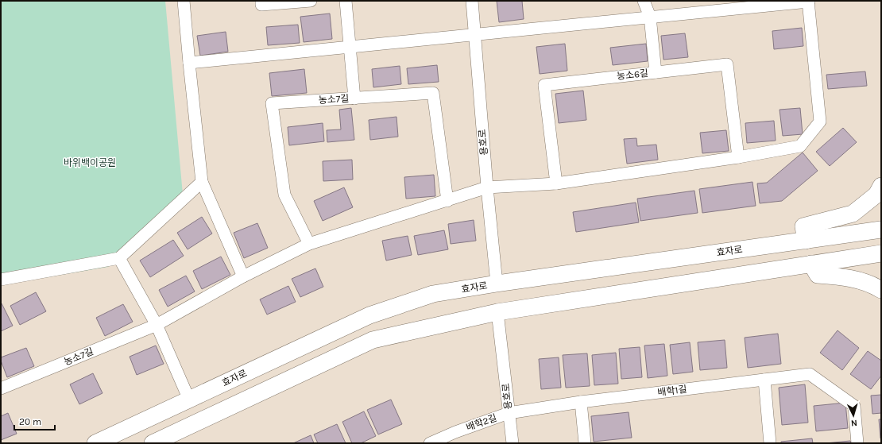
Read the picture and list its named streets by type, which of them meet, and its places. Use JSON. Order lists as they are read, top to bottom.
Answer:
{
  "streets": {
    "street": [
      "농소6길",
      "농소7길",
      "용호로",
      "효자로",
      "배학1길",
      "배학2길"
    ]
  },
  "crossings": [
    ["농소7길", "용호로"],
    ["용호로", "효자로"],
    ["용호로", "배학1길"],
    ["용호로", "배학2길"],
    ["배학1길", "배학2길"]
  ],
  "parks": ["바위백이공원"],
  "scale_bar": "20 m",
  "north": "bottom"
}
